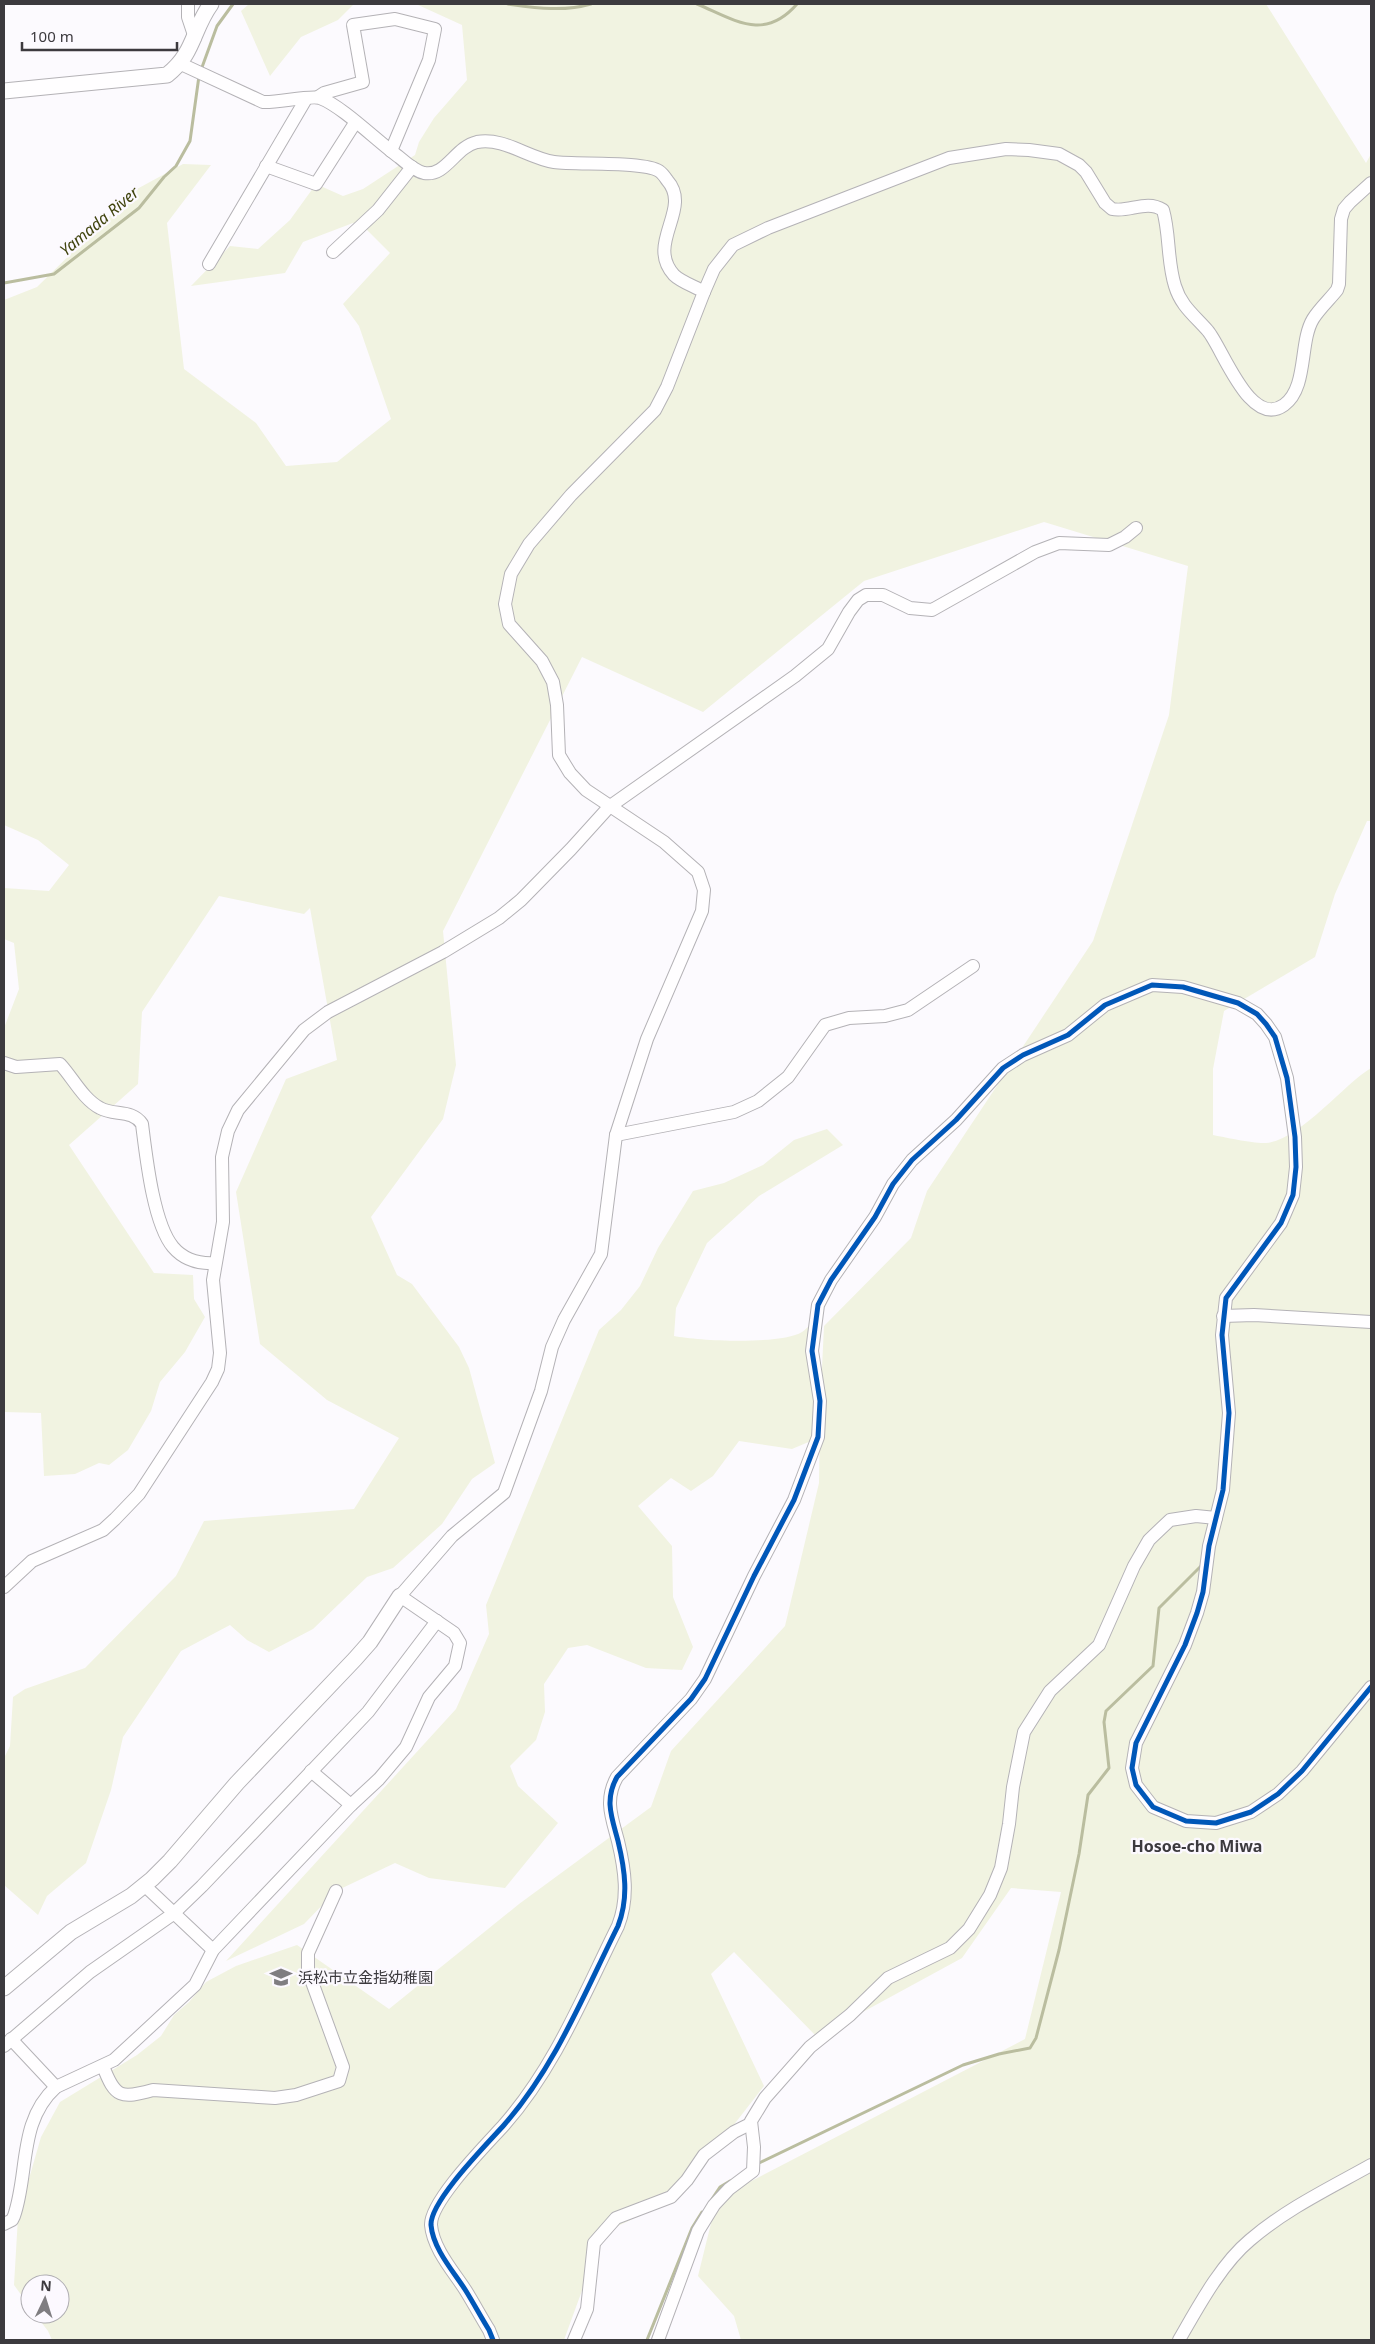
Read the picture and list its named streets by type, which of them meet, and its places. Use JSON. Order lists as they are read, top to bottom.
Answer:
{
  "districts": ["Hosoe-cho Miwa"],
  "water": ["Yamada River"],
  "places": {
    "school or university": ["浜松市立金指幼稚園"]
  },
  "scale_bar": "100 m",
  "north": "top"
}
